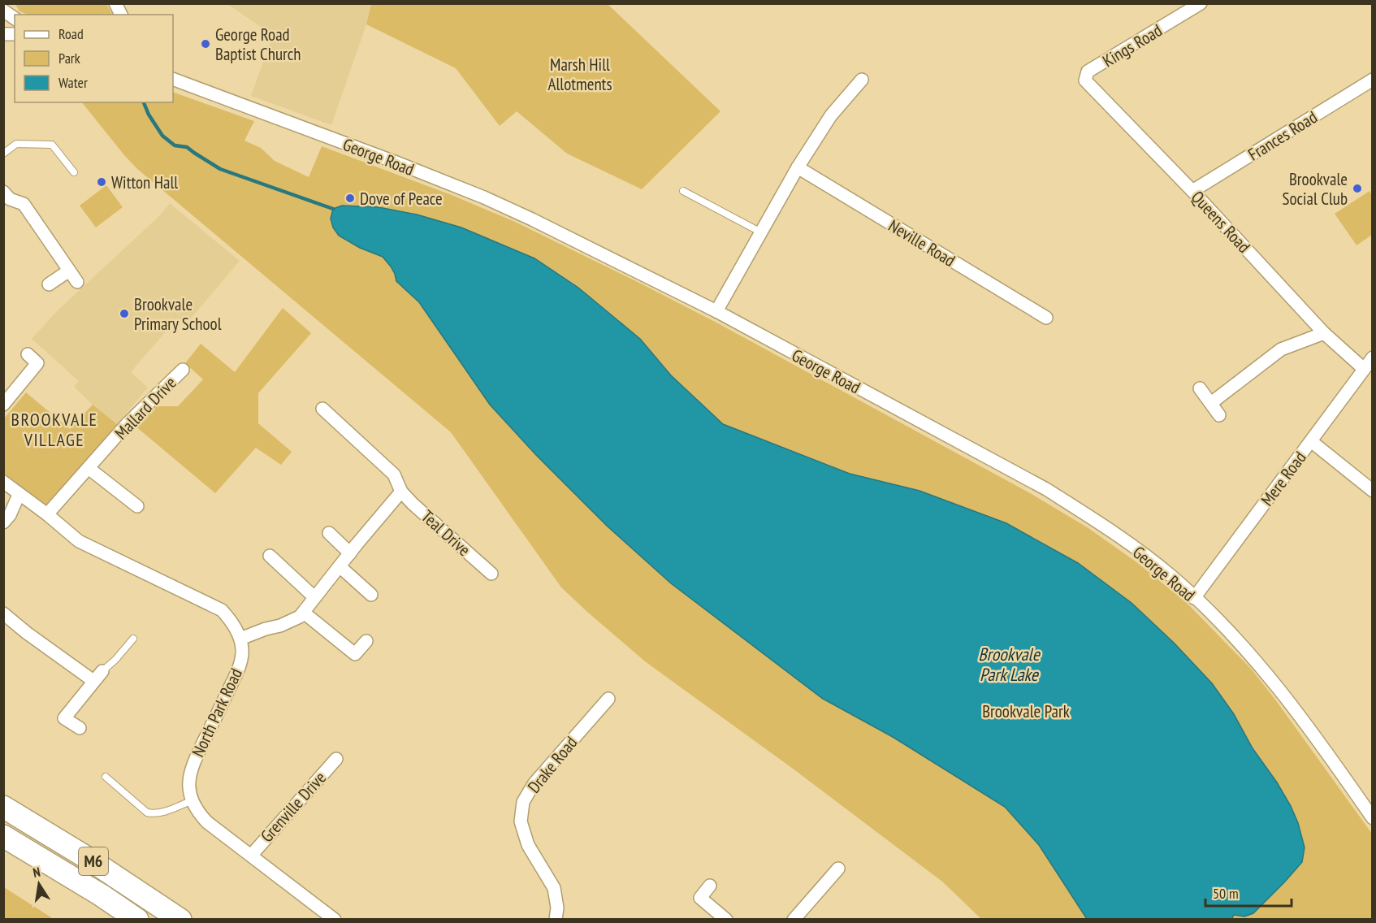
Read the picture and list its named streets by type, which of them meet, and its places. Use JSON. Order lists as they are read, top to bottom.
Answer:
{
  "streets": {
    "highway": ["M6"],
    "street": [
      "Kings Road",
      "Frances Road",
      "George Road",
      "Queens Road",
      "Neville Road",
      "Mallard Drive",
      "Mere Road",
      "Teal Drive",
      "North Park Road",
      "Drake Road",
      "Grenville Drive"
    ]
  },
  "crossings": [
    ["Kings Road", "Queens Road"],
    ["Frances Road", "Queens Road"],
    ["George Road", "Mere Road"],
    ["Queens Road", "Mere Road"],
    ["North Park Road", "Grenville Drive"]
  ],
  "districts": ["BROOKVALE VILLAGE"],
  "water": ["Brookvale Park Lake"],
  "parks": ["Marsh Hill Allotments", "Brookvale Park"],
  "places": [
    "George Road Baptist Church",
    "Witton Hall",
    "Brookvale Social Club",
    "Dove of Peace",
    "Brookvale Primary School"
  ],
  "legend": ["Road", "Park", "Water"],
  "scale_bar": "50 m",
  "north": "top"
}
